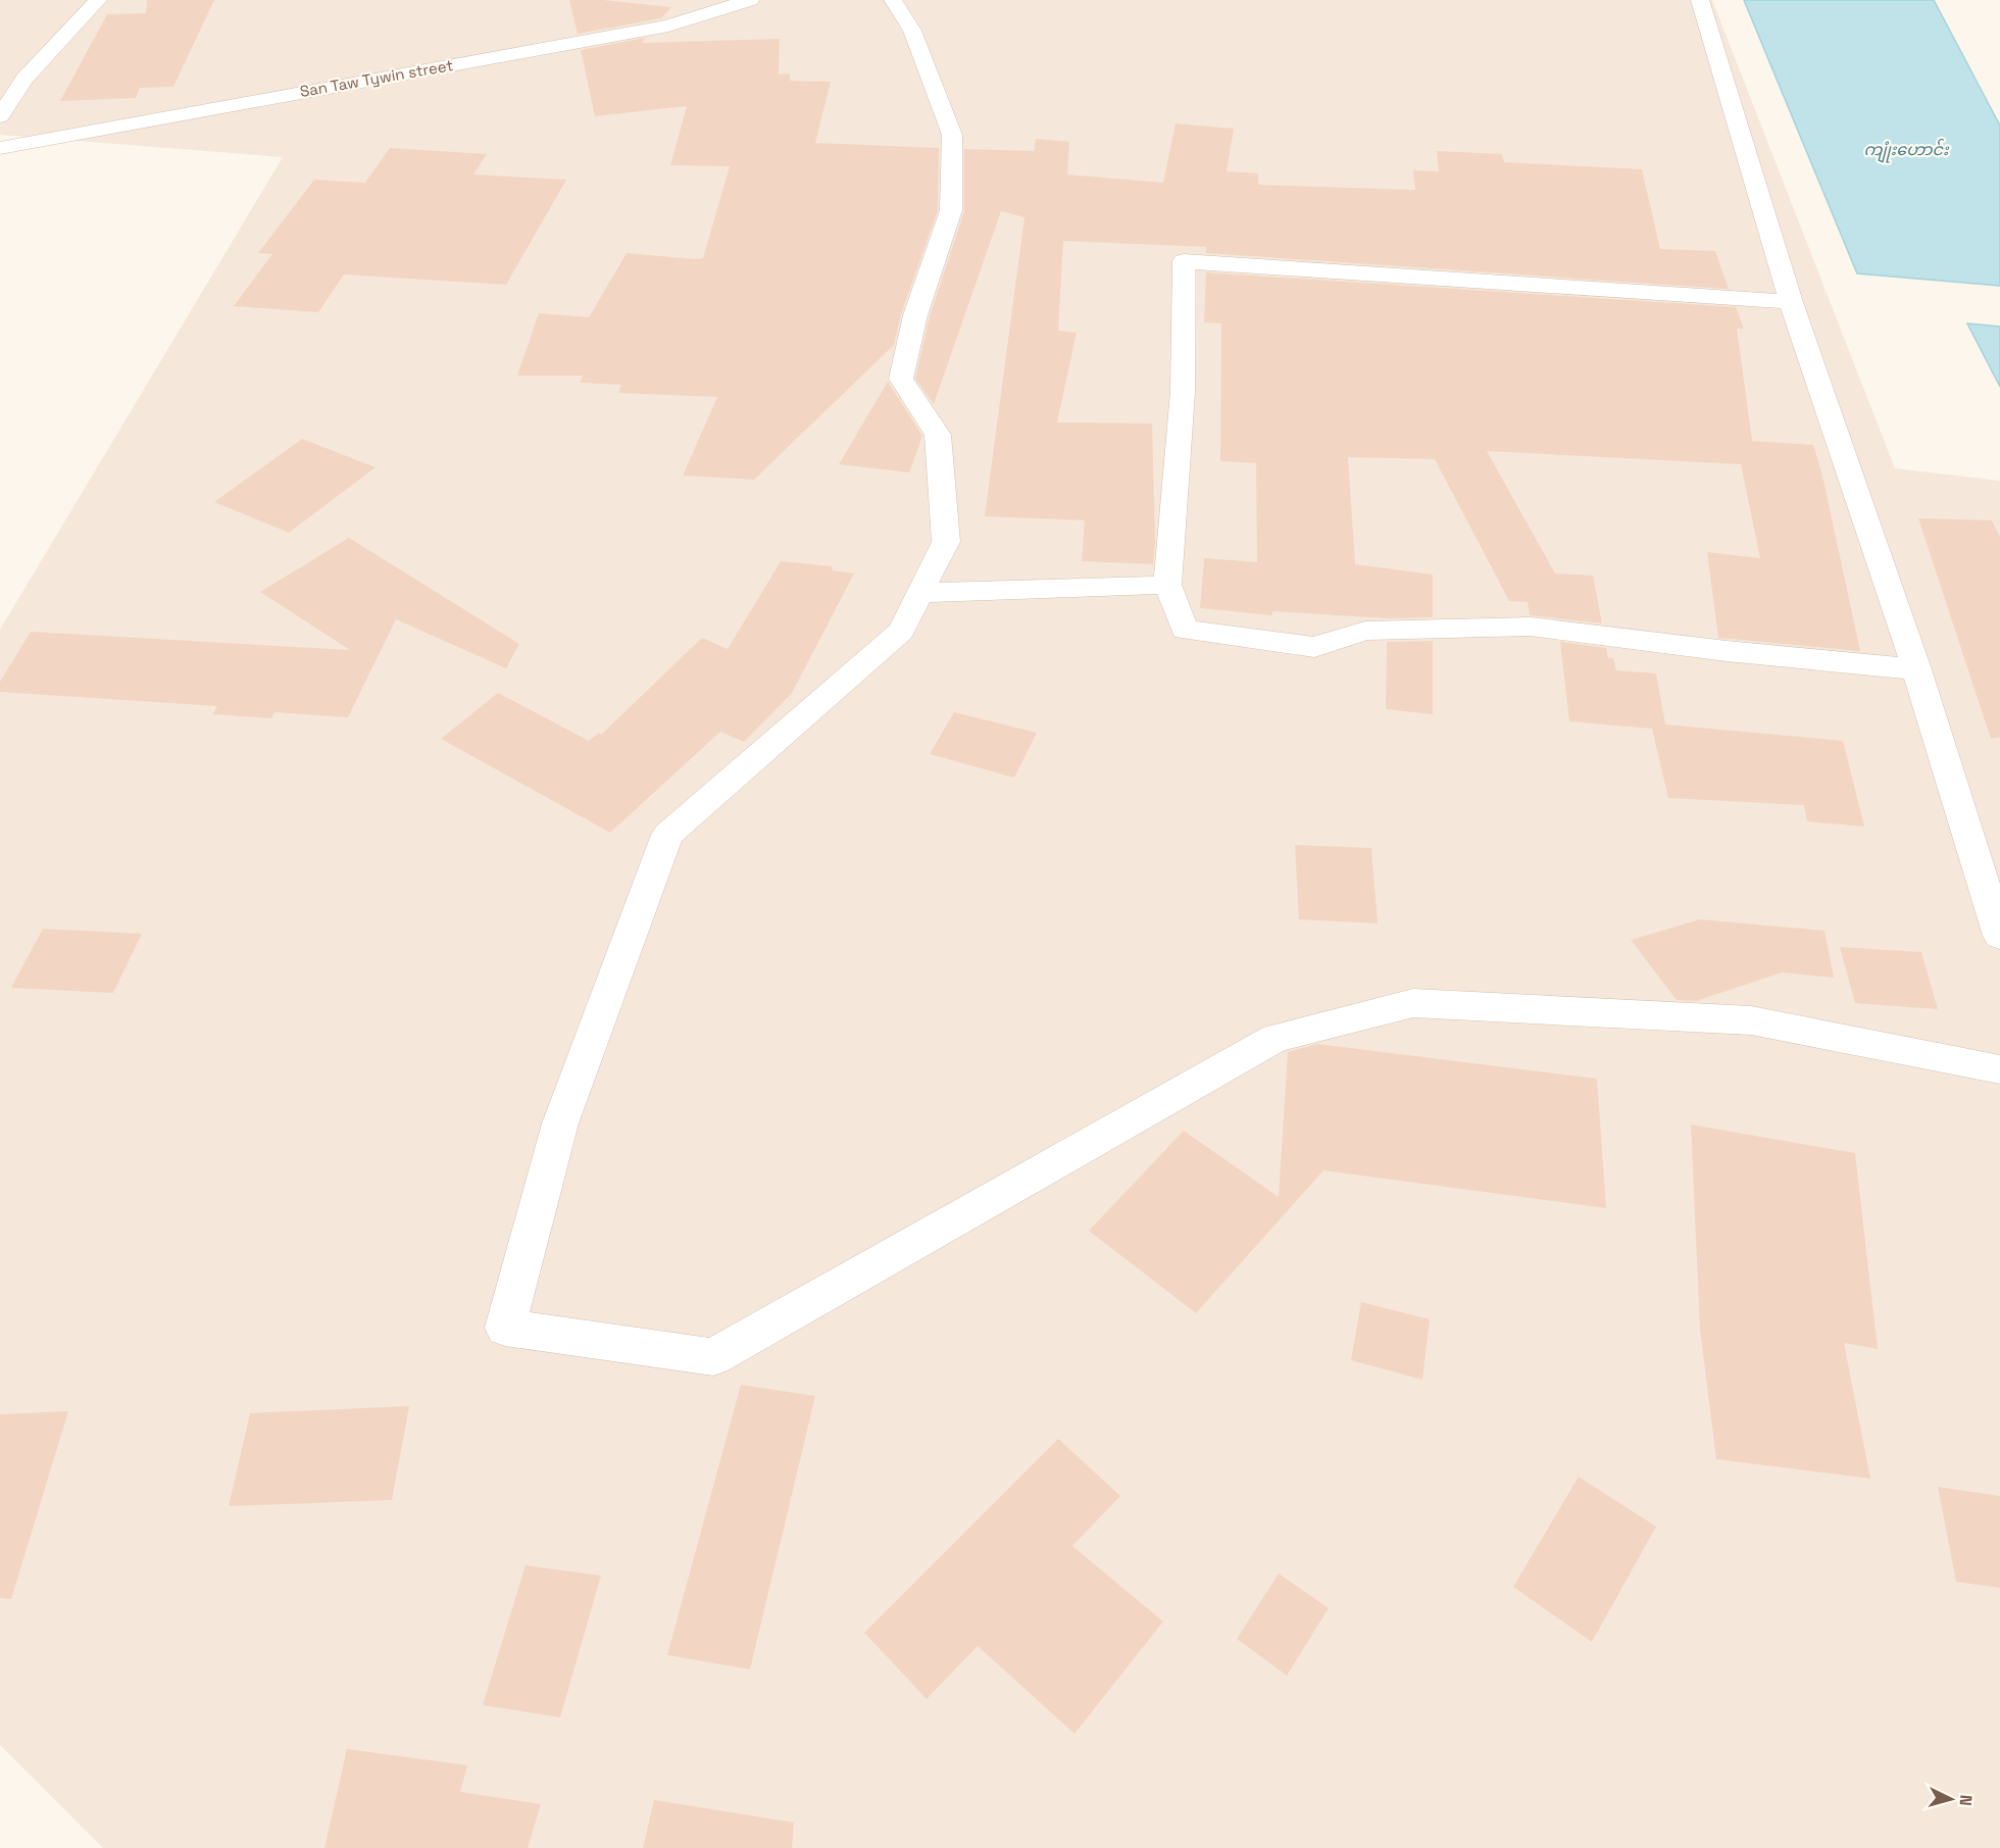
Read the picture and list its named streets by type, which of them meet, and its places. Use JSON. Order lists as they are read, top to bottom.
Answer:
{
  "streets": {
    "street": ["San Taw Tywin street"]
  },
  "water": ["ကျုံးဟောင်း"],
  "north": "right"
}
